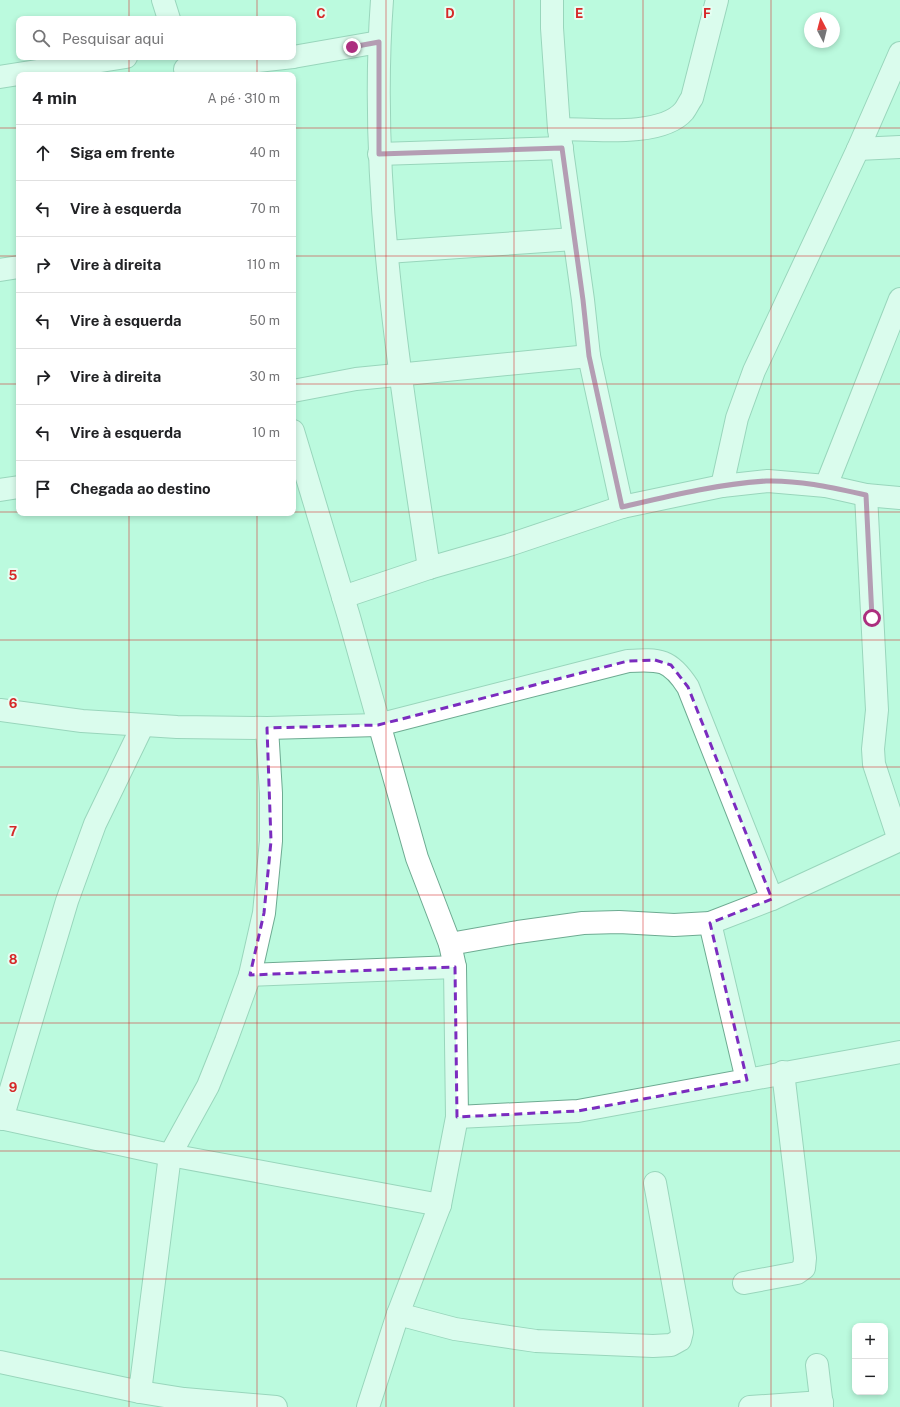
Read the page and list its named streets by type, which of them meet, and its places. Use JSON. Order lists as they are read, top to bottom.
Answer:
{
  "north": "top",
  "page": {
    "search": "Pesquisar aqui",
    "heading": ["4 min", "A pé · 310 m"],
    "list": [
      ["Siga em frente", "40 m"],
      ["Vire à esquerda", "70 m"],
      ["Vire à direita", "110 m"],
      ["Vire à esquerda", "50 m"],
      ["Vire à direita", "30 m"],
      ["Vire à esquerda", "10 m"],
      "Chegada ao destino"
    ],
    "map_buttons": ["+", "−"]
  },
  "grid": {
    "columns": [
      "C",
      "D",
      "E",
      "F"
    ],
    "rows": [
      "5",
      "6",
      "7",
      "8",
      "9"
    ]
  }
}
